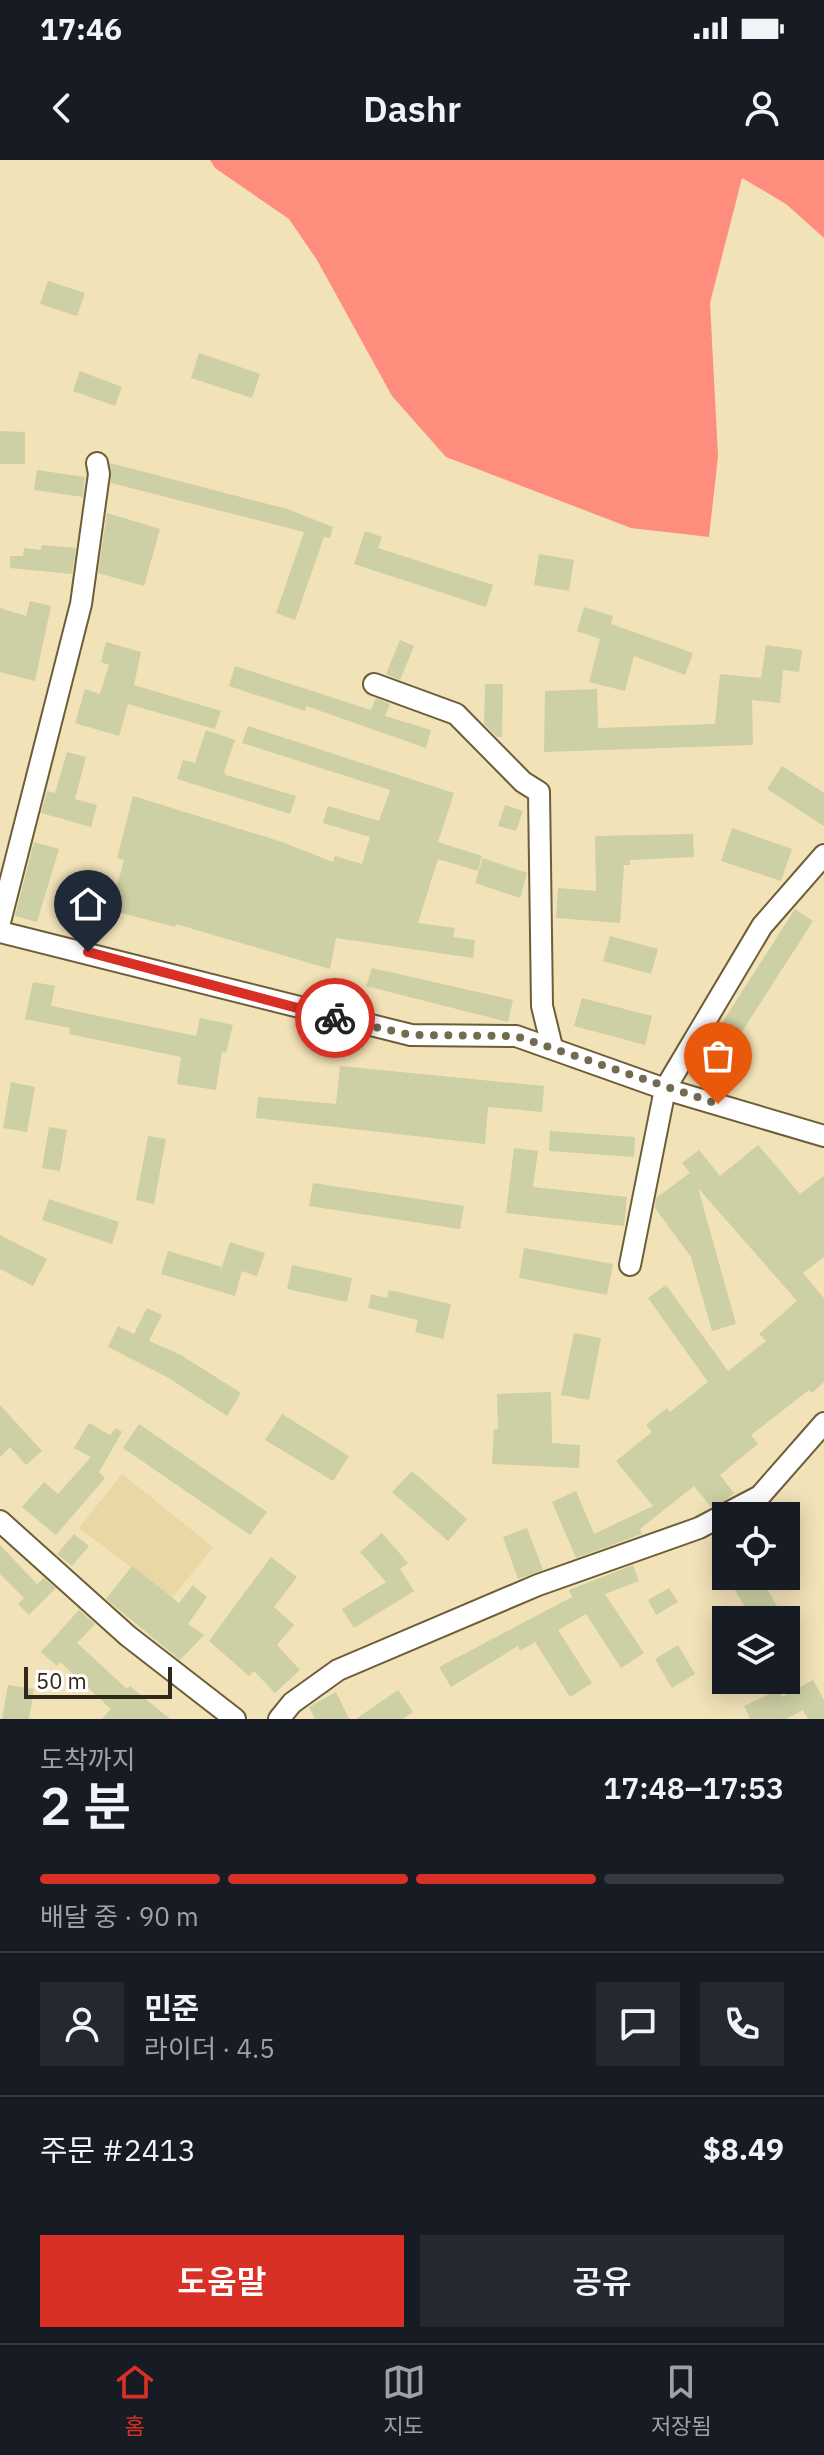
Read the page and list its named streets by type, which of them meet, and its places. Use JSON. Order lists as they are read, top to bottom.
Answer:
{
  "scale_bar": "50 m",
  "page": {
    "status": "17:46",
    "header": "Dashr",
    "scale": "50 m",
    "heading": ["2 분", "도착까지", "17:48–17:53"],
    "panel": [
      "민준",
      "라이더 · 4.5",
      "주문 #2413",
      "$8.49"
    ],
    "bar": "배달 중 · 90 m",
    "buttons": ["도움말", "공유"],
    "tabs": ["홈", "지도", "저장됨"]
  }
}
